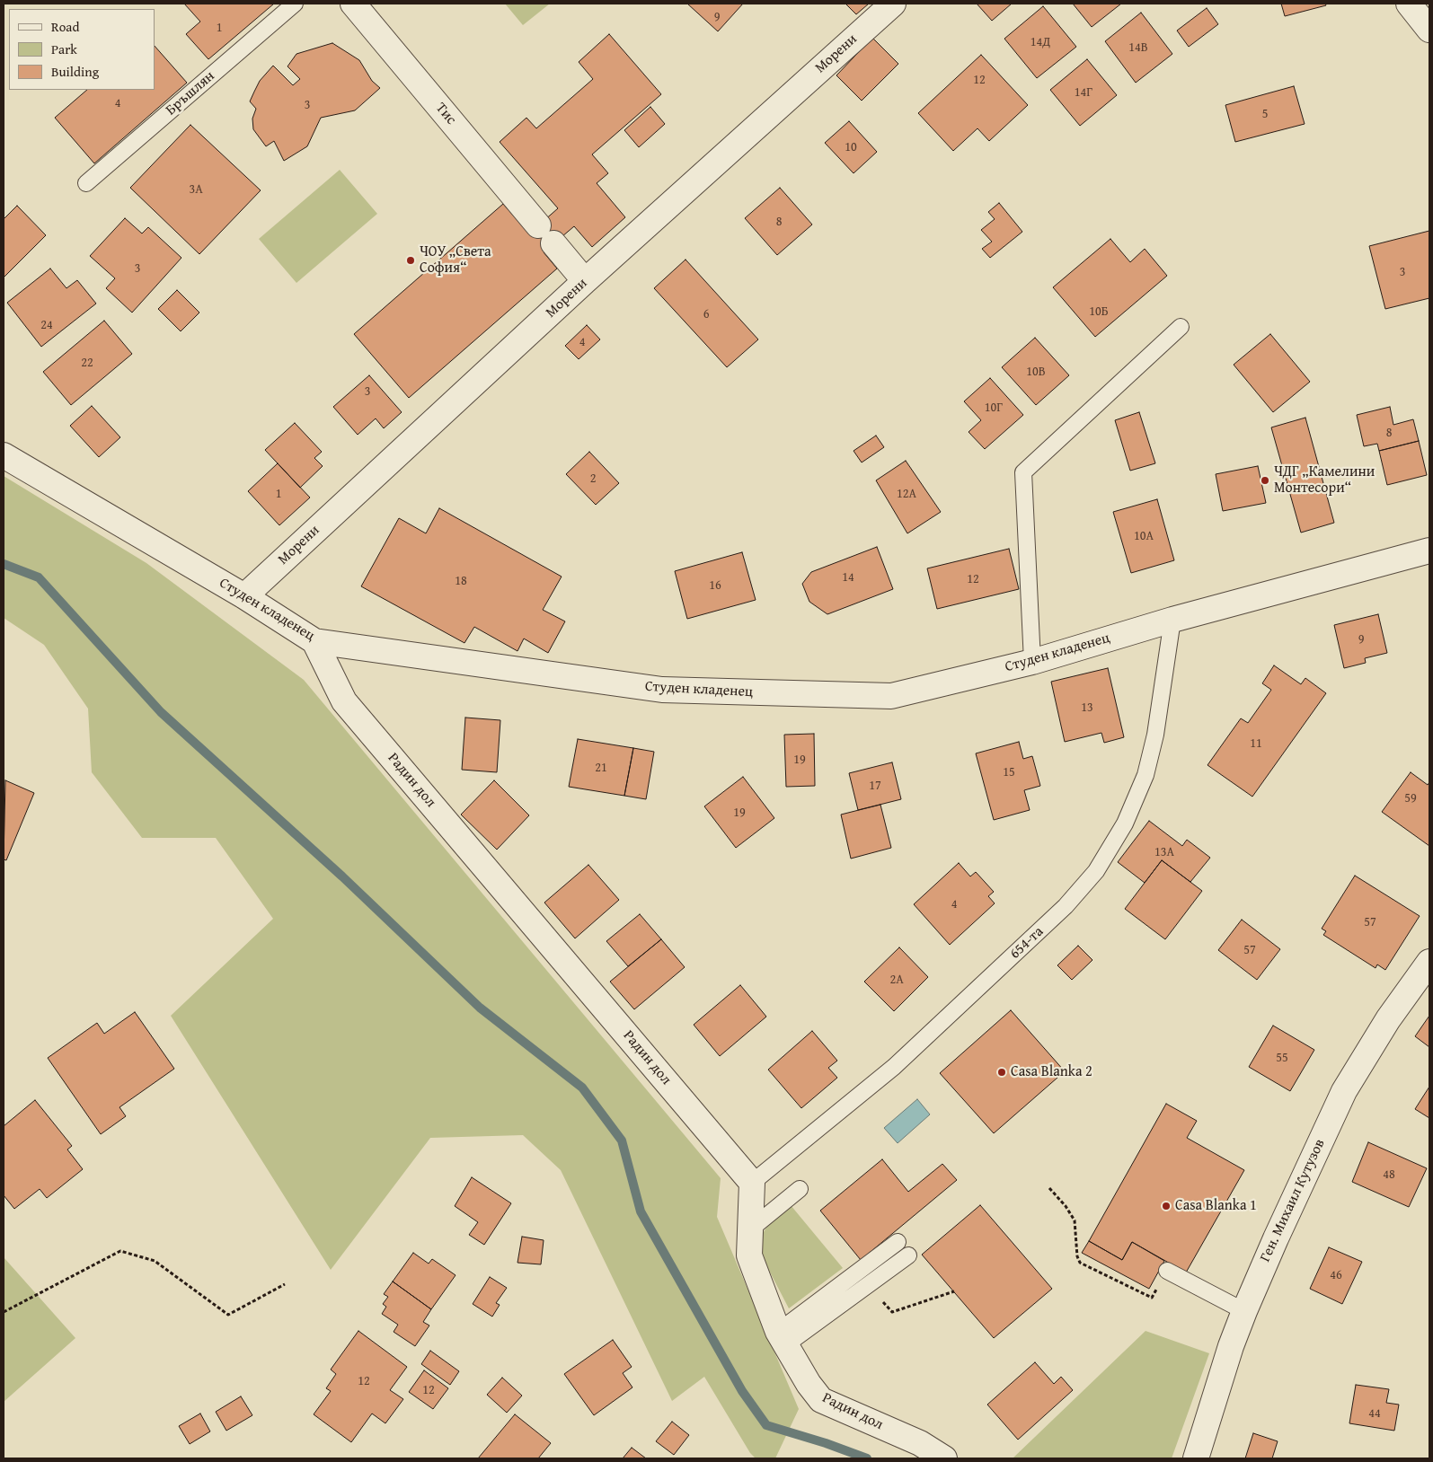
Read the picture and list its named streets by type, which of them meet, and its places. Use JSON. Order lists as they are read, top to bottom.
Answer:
{
  "streets": {
    "street": [
      "Морени",
      "Тис",
      "Студен кладенец",
      "Радин дол",
      "Ген. Михаил Кутузов"
    ],
    "lane": ["Бръшлян", "654-та"]
  },
  "crossings": [
    ["Морени", "Студен кладенец"],
    ["Студен кладенец", "Радин дол"],
    ["Студен кладенец", "654-та"],
    ["Радин дол", "654-та"]
  ],
  "places": [
    "ЧОУ „Света София“",
    "ЧДГ „Камелини Монтесори“",
    "Casa Blanka 2",
    "Casa Blanka 1"
  ],
  "house_numbers": [
    "9",
    "1",
    "14Д",
    "14В",
    "12",
    "14Г",
    "4",
    "3",
    "5",
    "10",
    "3А",
    "8",
    "3",
    "3",
    "10Б",
    "6",
    "24",
    "4",
    "22",
    "10В",
    "3",
    "10Г",
    "8",
    "2",
    "1",
    "12А",
    "10А",
    "14",
    "12",
    "18",
    "16",
    "9",
    "13",
    "11",
    "19",
    "21",
    "15",
    "17",
    "59",
    "19",
    "13А",
    "4",
    "57",
    "57",
    "2А",
    "55",
    "48",
    "46",
    "12",
    "12",
    "44"
  ],
  "legend": ["Road", "Park", "Building"]
}
